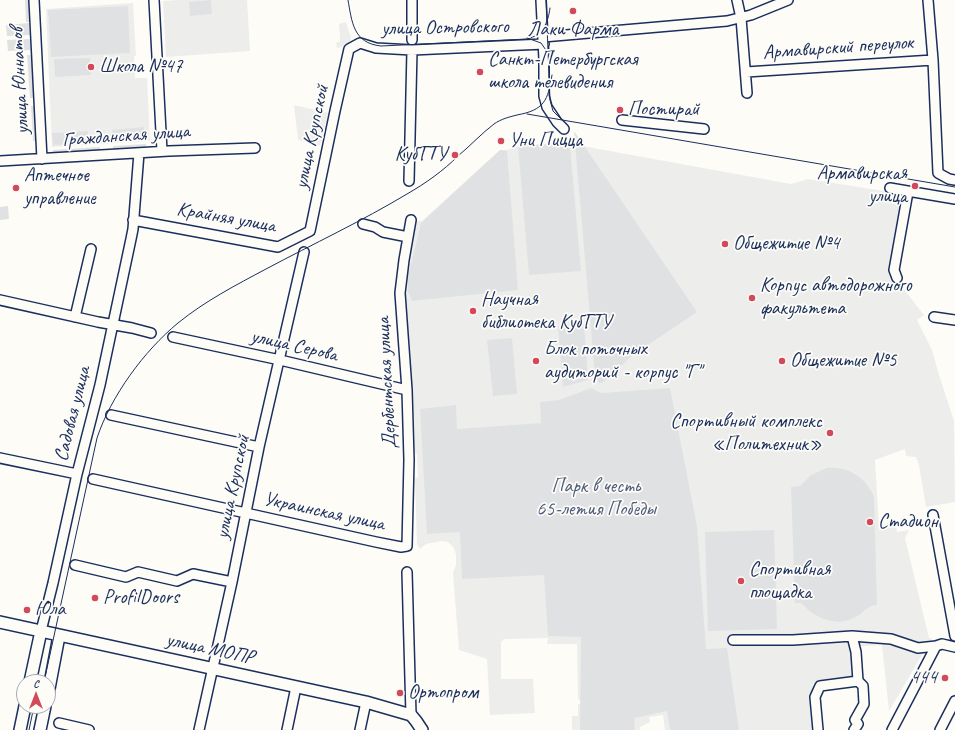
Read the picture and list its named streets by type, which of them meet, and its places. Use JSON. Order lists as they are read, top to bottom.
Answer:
{
  "streets": {
    "main road": ["Садовая улица", "улица МОПР"],
    "street": [
      "улица Островского",
      "Армавирский переулок",
      "улица Юннатов",
      "Гражданская улица",
      "улица Крупской",
      "Крайняя улица",
      "улица Серова",
      "Дербентская улица",
      "Украинская улица"
    ]
  },
  "crossings": [
    ["улица Островского", "улица Крупской"],
    ["улица Юннатов", "Гражданская улица"],
    ["Гражданская улица", "Садовая улица"],
    ["улица Крупской", "Крайняя улица"],
    ["улица Крупской", "улица Серова"],
    ["улица Крупской", "Украинская улица"],
    ["улица Крупской", "улица МОПР"],
    ["Крайняя улица", "Садовая улица"],
    ["улица Серова", "Дербентская улица"],
    ["Дербентская улица", "Украинская улица"],
    ["Садовая улица", "улица МОПР"]
  ],
  "parks": ["Парк в честь 65-летия Победы"],
  "places": [
    "Лаки Фарма",
    "Школа №47",
    "Санкт-Петербургская школа телевидения",
    "Постирай",
    "Уни Пицца",
    "КубГТУ",
    "Армавирская улица",
    "Аптечное управление",
    "Общежитие №4",
    "Корпус автодорожного факультета",
    "Научная библиотека КубГТУ",
    "Блок поточных аудиторий - корпус \"Г\"",
    "Общежитие №5",
    "Спортивный комплекс «Политехник»",
    "Стадион",
    "Спортивная площадка",
    "ProfilDoors",
    "Юла",
    "444",
    "Ортопром"
  ],
  "north": "top"
}
